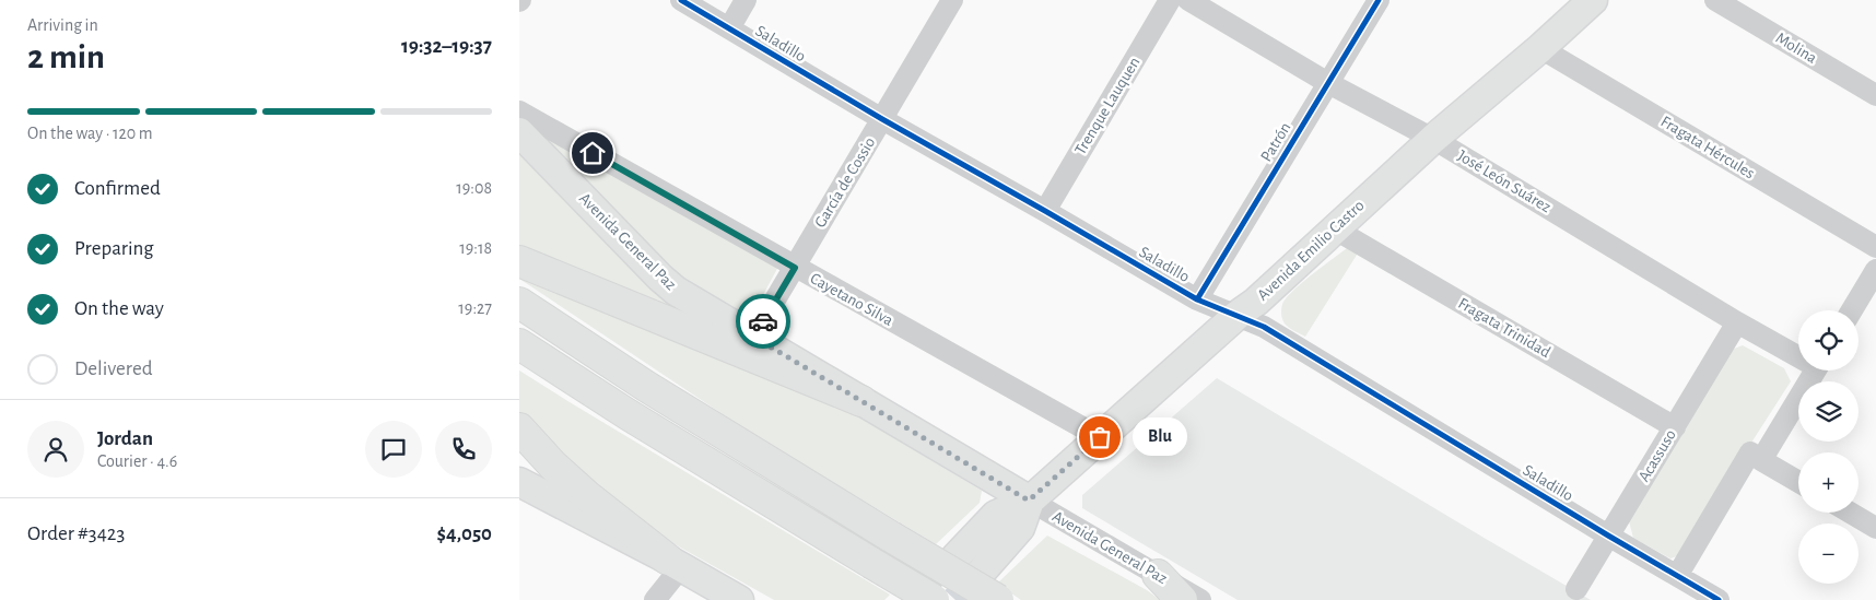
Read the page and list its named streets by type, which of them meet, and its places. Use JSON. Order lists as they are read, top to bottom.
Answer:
{
  "streets": {
    "main road": ["Avenida General Paz", "Avenida Emilio Castro"],
    "street": [
      "Saladillo",
      "Molina",
      "Trenque Lauquen",
      "Patrón",
      "Fragata Hércules",
      "José León Suárez",
      "García de Cossio",
      "Cayetano Silva",
      "Fragata Trinidad",
      "Acassuso"
    ]
  },
  "crossings": [
    ["Saladillo", "Trenque Lauquen"],
    ["Saladillo", "Patrón"],
    ["Saladillo", "García de Cossio"],
    ["Saladillo", "Avenida Emilio Castro"],
    ["Saladillo", "Acassuso"],
    ["Patrón", "José León Suárez"],
    ["Fragata Hércules", "Avenida Emilio Castro"],
    ["José León Suárez", "Avenida Emilio Castro"],
    ["José León Suárez", "Acassuso"],
    ["García de Cossio", "Avenida General Paz"],
    ["García de Cossio", "Cayetano Silva"],
    ["Avenida General Paz", "Avenida Emilio Castro"],
    ["Avenida Emilio Castro", "Cayetano Silva"],
    ["Avenida Emilio Castro", "Fragata Trinidad"],
    ["Fragata Trinidad", "Acassuso"]
  ],
  "places": ["Blu"],
  "page": {
    "heading": ["2 min", "Arriving in", "19:32–19:37"],
    "panel": [
      "Jordan",
      "Courier · 4.6",
      "Order #3423",
      "$4,050"
    ],
    "bar": "On the way · 120 m",
    "list": [
      ["Confirmed", "19:08"],
      ["Preparing", "19:18"],
      ["On the way", "19:27"],
      "Delivered"
    ],
    "map_buttons": ["+", "−"],
    "bubble": "Blu"
  }
}
